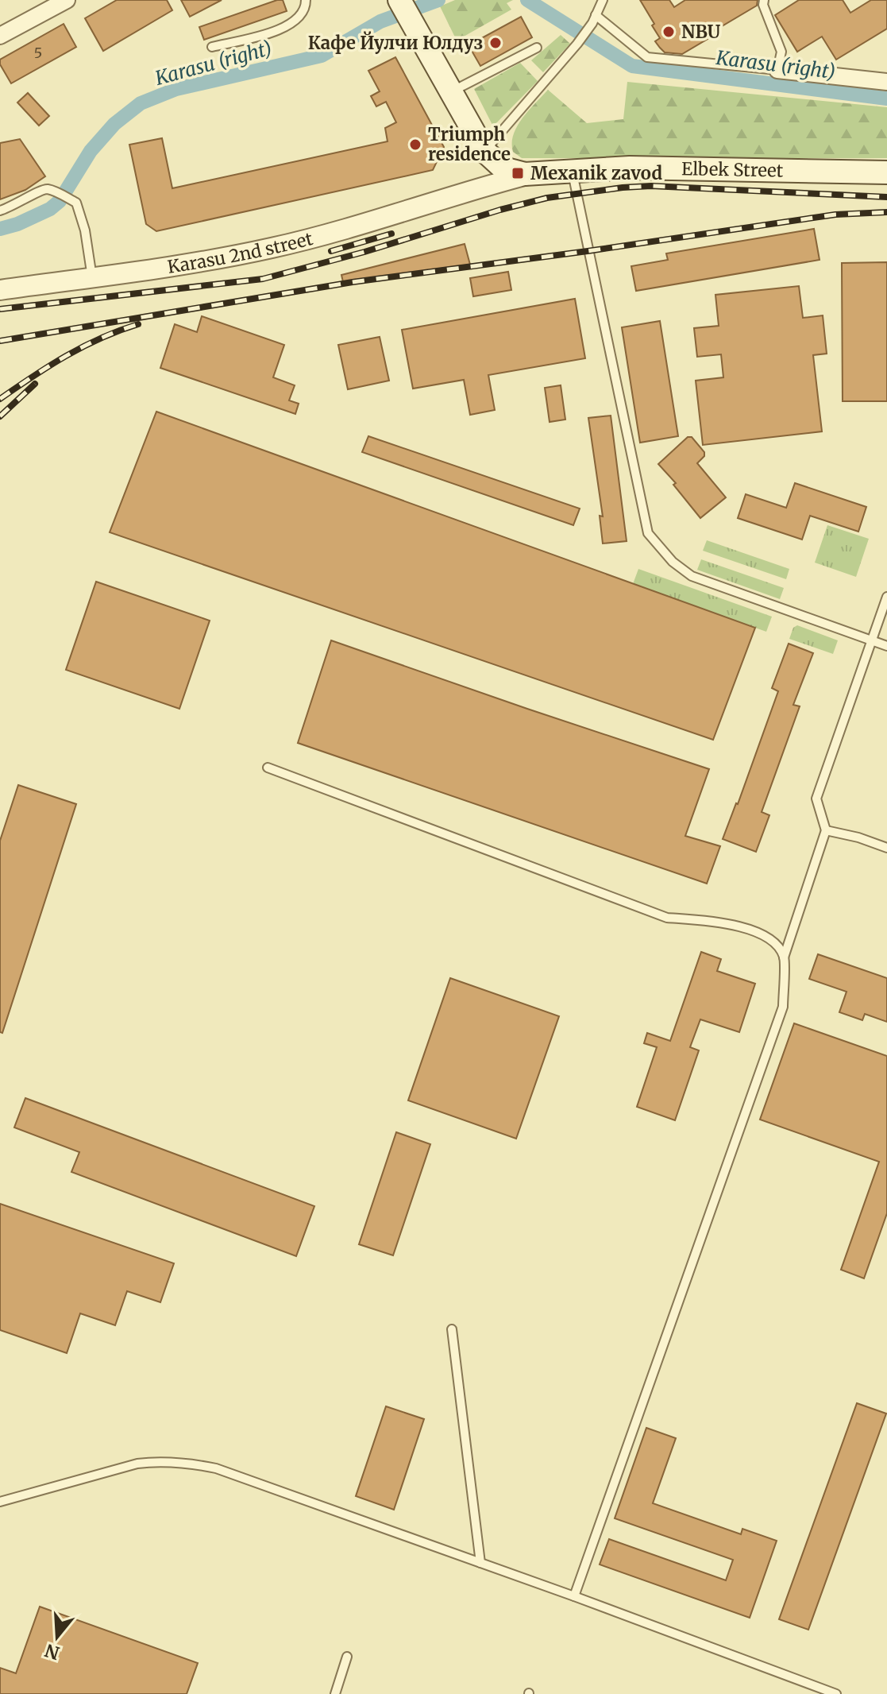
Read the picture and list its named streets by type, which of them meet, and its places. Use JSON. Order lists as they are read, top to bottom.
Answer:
{
  "streets": {
    "main road": ["Elbek Street"],
    "street": ["Karasu 2nd street"]
  },
  "crossings": [
    ["Elbek Street", "Karasu 2nd street"]
  ],
  "water": ["Karasu (right)"],
  "places": {
    "other": ["NBU", "Кафе Йулчи Юлдуз", "Triumph residence"],
    "transit": ["Mexanik zavod"]
  },
  "house_numbers": ["5"],
  "north": "bottom"
}
